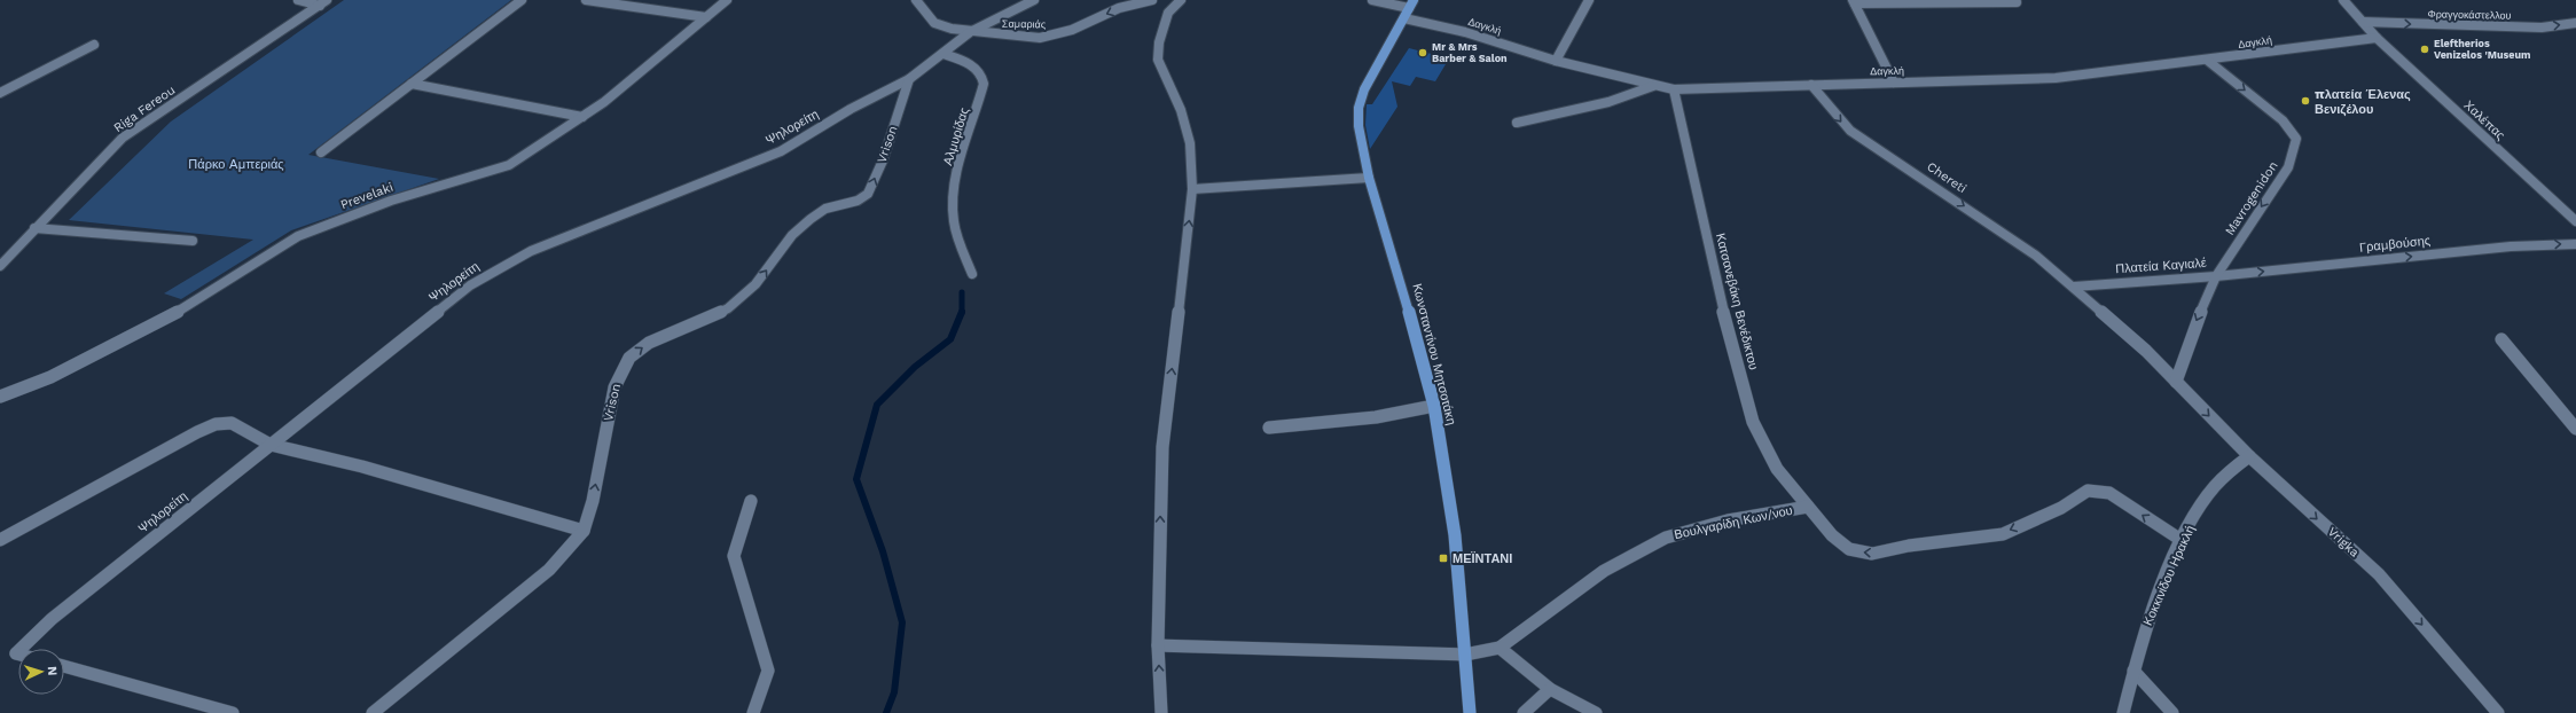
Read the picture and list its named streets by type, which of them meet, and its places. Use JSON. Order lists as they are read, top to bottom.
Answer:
{
  "streets": {
    "main road": ["Κωνσταντίνου Μητσοτάκη"],
    "street": [
      "Φραγγοκάστελλου",
      "Σαμαριάς",
      "Δαγκλή",
      "Riga Fereou",
      "Χαλέπας",
      "Ψηλορείτη",
      "Αλμυρίδας",
      "Vrison",
      "Chereti",
      "Prevelaki",
      "Mavrogenidon",
      "Γραμβούσης",
      "Πλατεία Καγιαλέ",
      "Κατσανεβάκη Βενέδικτου",
      "Βουλγαρίδη Κων/νου",
      "Vrigka",
      "Κοκκινίδου Ηρακλή"
    ]
  },
  "crossings": [
    ["Φραγγοκάστελλου", "Χαλέπας"],
    ["Σαμαριάς", "Ψηλορείτη"],
    ["Δαγκλή", "Χαλέπας"],
    ["Δαγκλή", "Chereti"],
    ["Δαγκλή", "Mavrogenidon"],
    ["Δαγκλή", "Κατσανεβάκη Βενέδικτου"],
    ["Δαγκλή", "Κωνσταντίνου Μητσοτάκη"],
    ["Ψηλορείτη", "Αλμυρίδας"],
    ["Ψηλορείτη", "Vrison"],
    ["Chereti", "Πλατεία Καγιαλέ"],
    ["Mavrogenidon", "Γραμβούσης"],
    ["Mavrogenidon", "Πλατεία Καγιαλέ"],
    ["Γραμβούσης", "Πλατεία Καγιαλέ"],
    ["Πλατεία Καγιαλέ", "Vrigka"],
    ["Κατσανεβάκη Βενέδικτου", "Βουλγαρίδη Κων/νου"],
    ["Κωνσταντίνου Μητσοτάκη", "Βουλγαρίδη Κων/νου"],
    ["Βουλγαρίδη Κων/νου", "Κοκκινίδου Ηρακλή"],
    ["Vrigka", "Κοκκινίδου Ηρακλή"]
  ],
  "one_way": [
    "Φραγγοκάστελλου",
    "Σαμαριάς",
    "Vrison",
    "Chereti",
    "Γραμβούσης",
    "Πλατεία Καγιαλέ",
    "Vrigka"
  ],
  "parks": ["Πάρκο Αμπεριάς"],
  "places": {
    "other": ["Eleftherios Venizelos 'Museum", "Mr & Mrs Barber & Salon", "πλατεία Έλενας Βενιζέλου"],
    "transit": ["ΜΕΪΝΤΑΝΙ"]
  },
  "north": "right"
}
